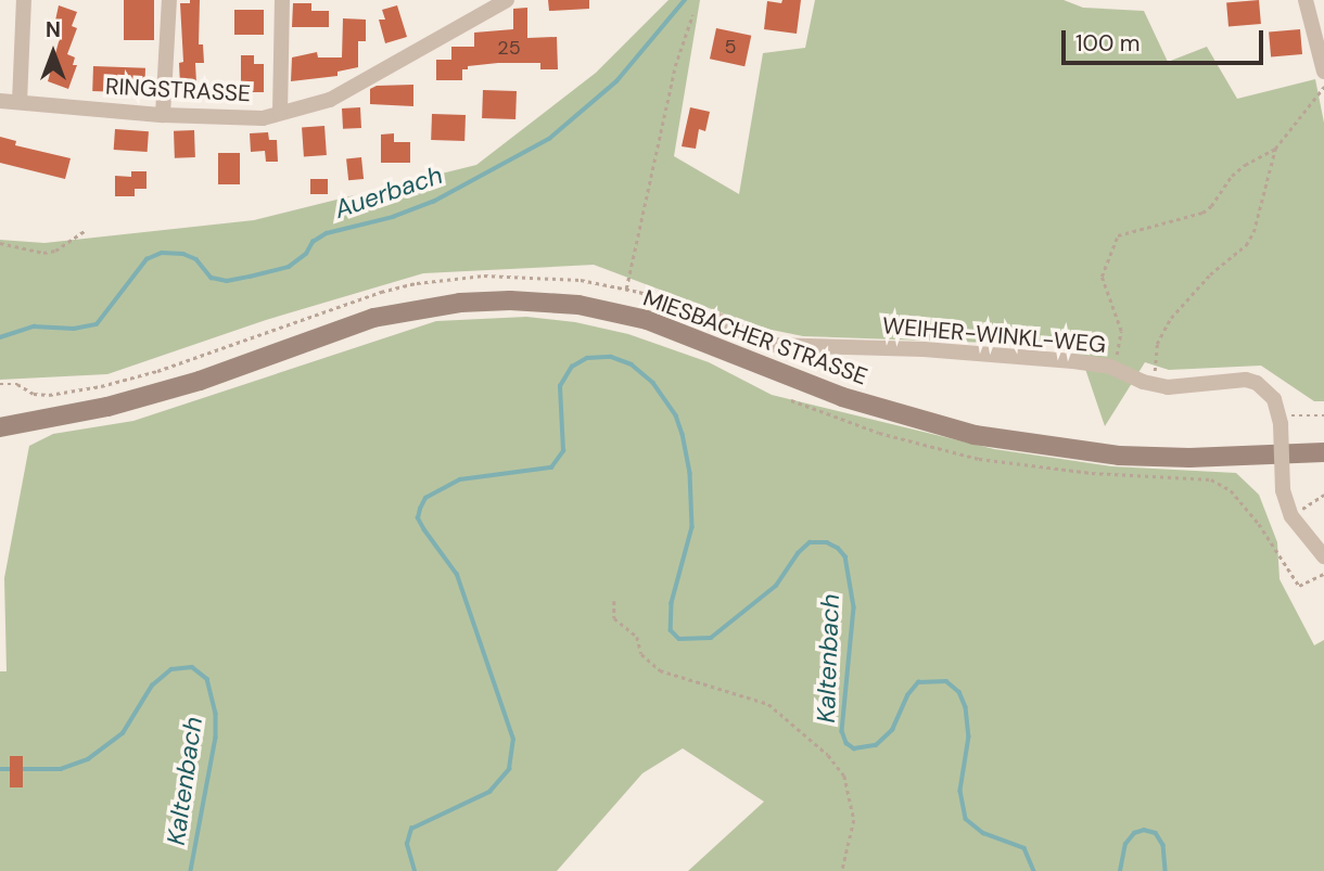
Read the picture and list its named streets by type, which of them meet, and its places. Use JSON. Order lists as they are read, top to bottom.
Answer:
{
  "streets": {
    "main road": ["MIESBACHER STRASSE"],
    "street": ["RINGSTRASSE", "WEIHER-WINKL-WEG"]
  },
  "water": ["Auerbach", "Kaltenbach"],
  "house_numbers": ["5", "25"],
  "scale_bar": "100 m",
  "north": "top"
}
